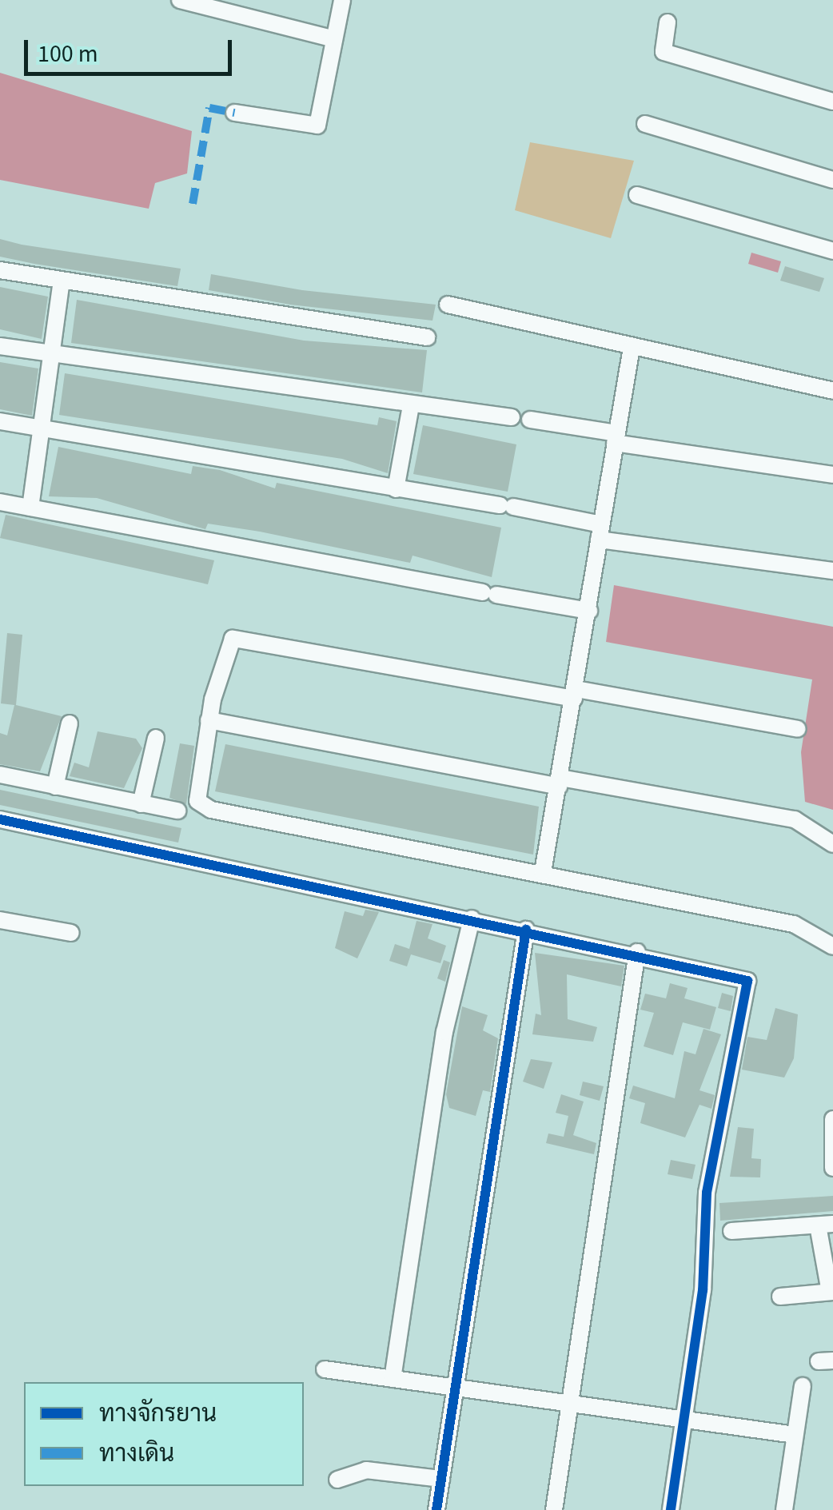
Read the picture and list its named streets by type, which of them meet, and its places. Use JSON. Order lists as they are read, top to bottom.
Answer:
{
  "legend": ["ทางจักรยาน", "ทางเดิน"],
  "scale_bar": "100 m"
}
